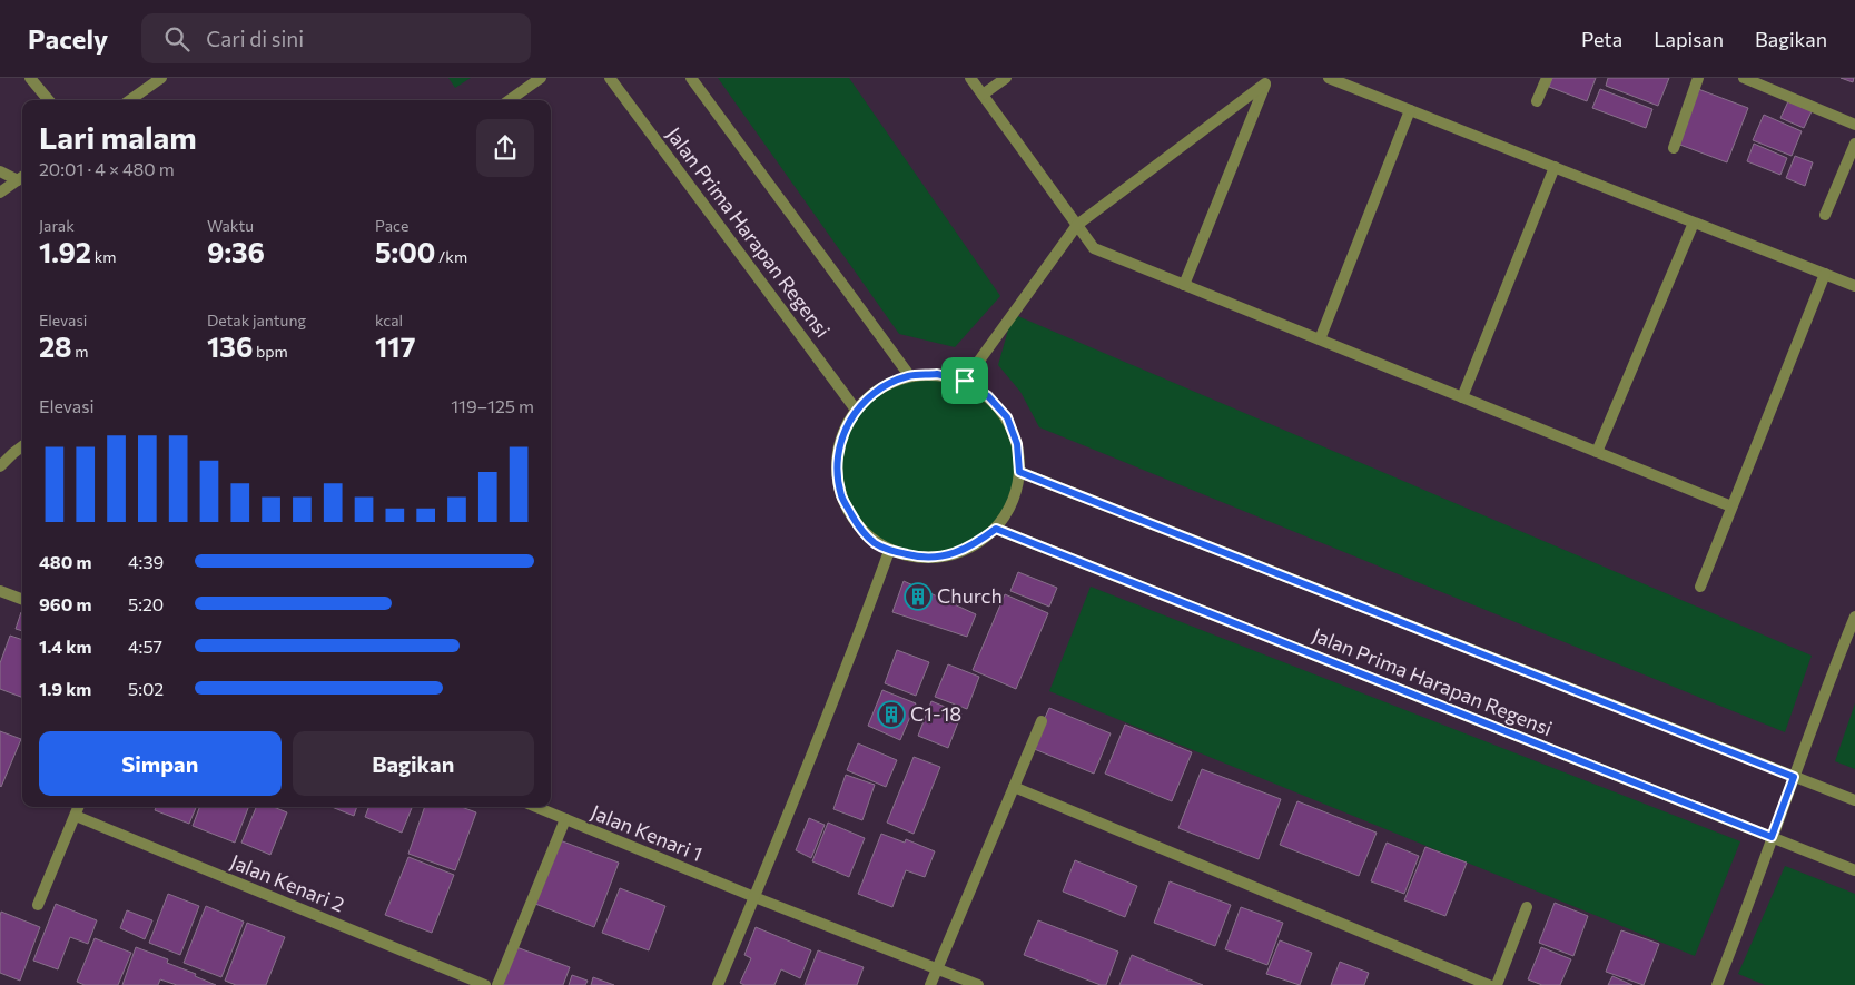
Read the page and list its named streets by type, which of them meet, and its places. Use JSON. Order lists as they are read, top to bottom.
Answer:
{
  "streets": {
    "street": ["Jalan Prima Harapan Regensi", "Jalan Kenari 1", "Jalan Kenari 2"]
  },
  "places": {
    "building": ["Church", "C1-18"]
  },
  "page": {
    "header": "Pacely",
    "search": "Cari di sini",
    "nav": ["Peta", "Lapisan", "Bagikan"],
    "heading": ["Lari malam", "20:01 · 4 × 480 m"],
    "stats": [
      ["Jarak", "1.92 km"],
      ["Waktu", "9:36"],
      ["Pace", "5:00 /km"],
      ["Elevasi", "28 m"],
      ["Detak jantung", "136 bpm"],
      ["kcal", "117"]
    ],
    "chart": ["Elevasi", "119–125 m"],
    "list": [
      {
        "name": "480 m",
        "note": "4:39"
      },
      {
        "name": "960 m",
        "note": "5:20"
      },
      {
        "name": "1.4 km",
        "note": "4:57"
      },
      {
        "name": "1.9 km",
        "note": "5:02"
      }
    ],
    "buttons": ["Simpan", "Bagikan"]
  }
}
